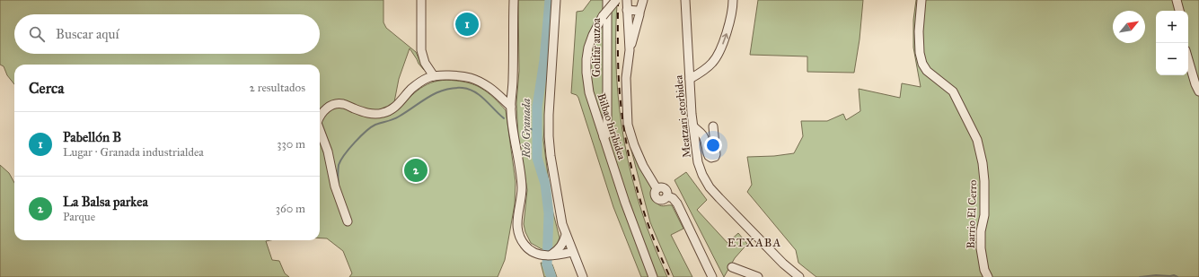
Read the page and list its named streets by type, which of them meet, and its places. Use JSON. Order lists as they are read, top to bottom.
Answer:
{
  "streets": {
    "street": [
      "Golifar auzoa",
      "Meatzari etorbidea",
      "Bilbao hiribidea",
      "Barrio El Cerro"
    ]
  },
  "crossings": [
    ["Golifar auzoa", "Bilbao hiribidea"]
  ],
  "districts": ["ETXABA"],
  "water": ["Río Granada"],
  "north": "top right",
  "page": {
    "map_buttons": ["+", "−"],
    "pins": ["1", "2"],
    "search": "Buscar aquí",
    "heading": ["Cerca", "2 resultados"],
    "list": [
      {
        "mark": "1",
        "name": "Pabellón B",
        "note": "Lugar · Granada industrialdea",
        "value": "330 m"
      },
      {
        "mark": "2",
        "name": "La Balsa parkea",
        "note": "Parque",
        "value": "360 m"
      }
    ]
  }
}
